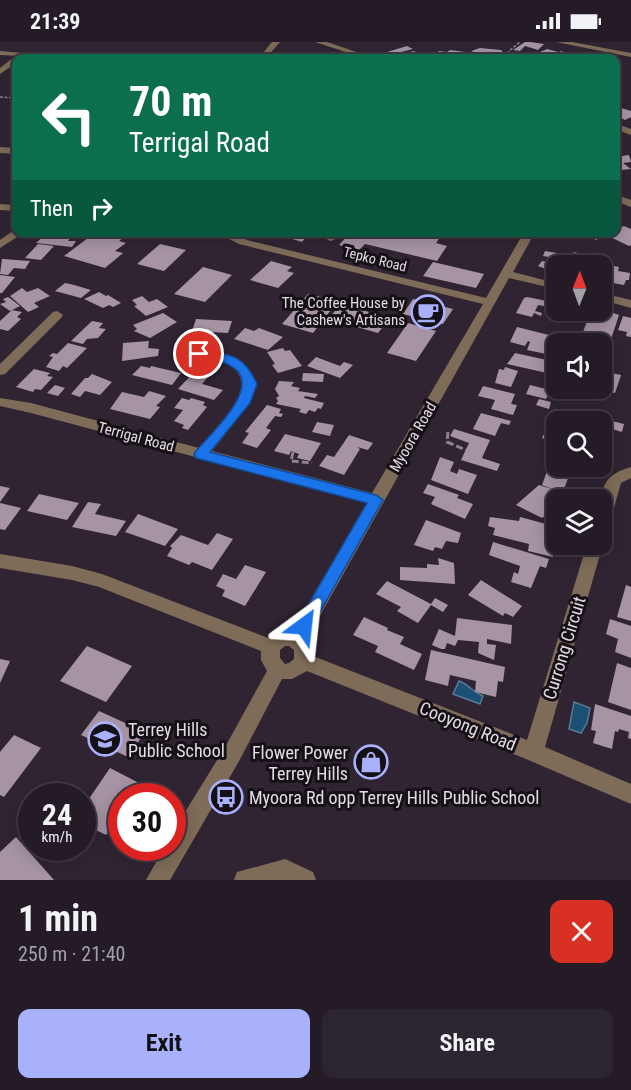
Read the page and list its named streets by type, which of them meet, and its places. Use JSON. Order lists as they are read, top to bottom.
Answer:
{
  "streets": {
    "street": [
      "Tepko Road",
      "Terrigal Road",
      "Myoora Road",
      "Currong Circuit",
      "Cooyong Road"
    ]
  },
  "crossings": [
    ["Tepko Road", "Myoora Road"],
    ["Terrigal Road", "Myoora Road"],
    ["Myoora Road", "Cooyong Road"],
    ["Currong Circuit", "Cooyong Road"]
  ],
  "places": {
    "cafe": ["The Coffee House by Cashew's Artisans"],
    "school or university": ["Terrey Hills Public School"],
    "shop": ["Flower Power Terrey Hills"],
    "bus stop": ["Myoora Rd opp Terrey Hills Public School"]
  },
  "north": "top",
  "page": {
    "status": "21:39",
    "turn": ["70 m", "Terrigal Road"],
    "then": "Then",
    "speed": "24 km/h",
    "limit": "30",
    "heading": ["1 min", "250 m · 21:40"],
    "buttons": ["Exit", "Share"]
  }
}
